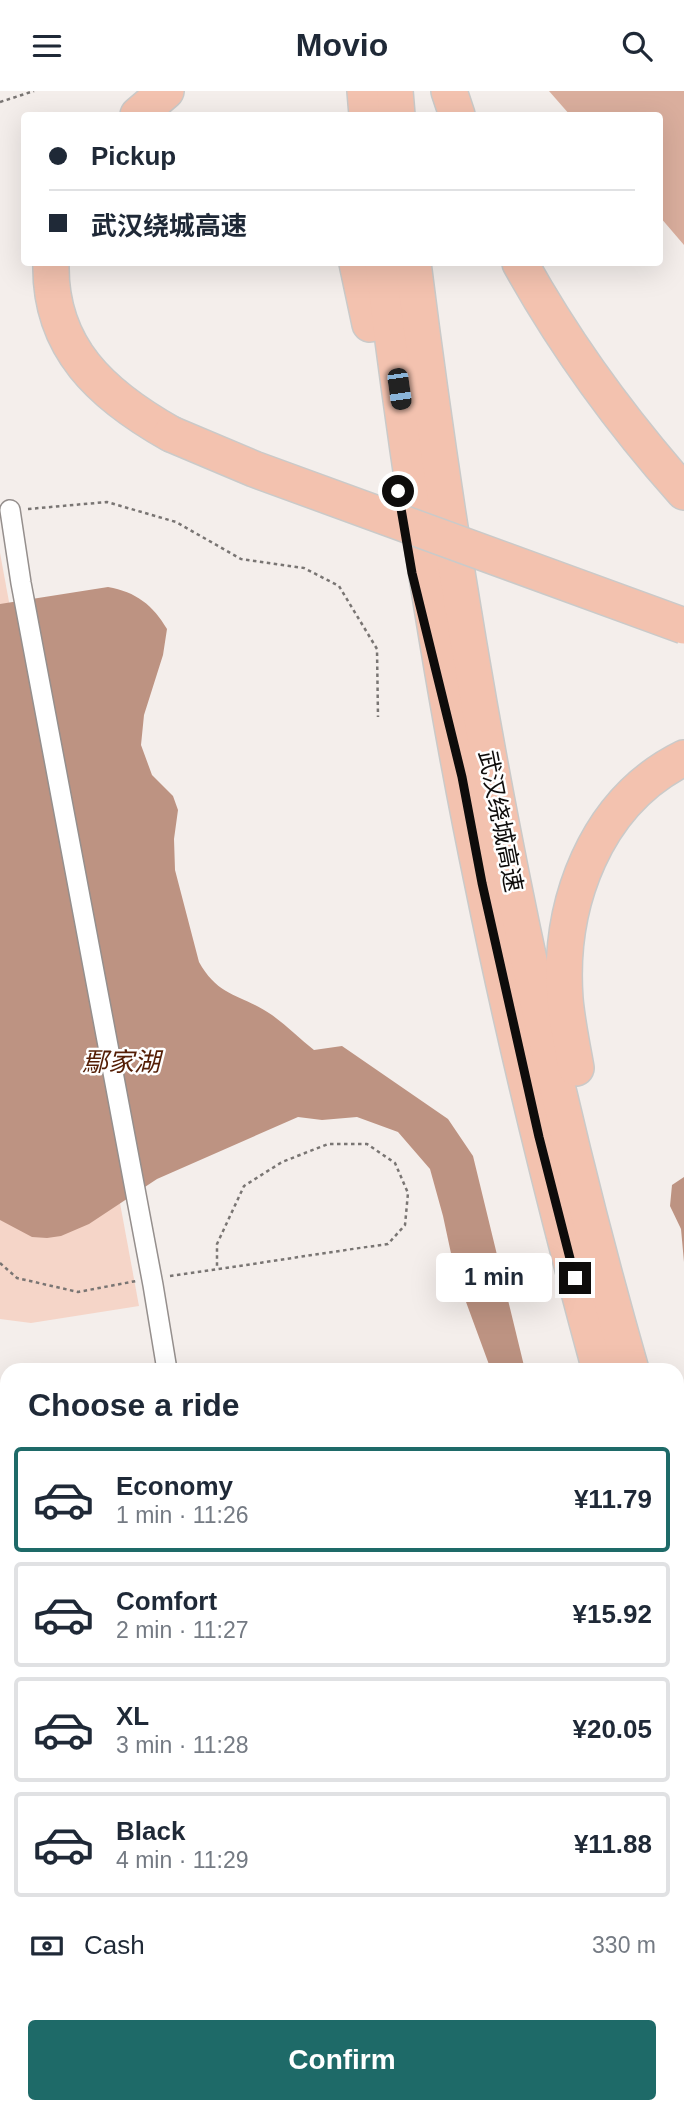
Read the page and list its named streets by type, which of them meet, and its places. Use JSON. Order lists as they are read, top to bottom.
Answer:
{
  "streets": {
    "highway": ["武汉绕城高速"]
  },
  "water": ["鄢家湖"],
  "page": {
    "header": "Movio",
    "banner": ["Pickup", "武汉绕城高速"],
    "bubble": "1 min",
    "heading": "Choose a ride",
    "list": [
      {
        "name": "Economy",
        "note": "1 min · 11:26",
        "value": "¥11.79"
      },
      {
        "name": "Comfort",
        "note": "2 min · 11:27",
        "value": "¥15.92"
      },
      {
        "name": "XL",
        "note": "3 min · 11:28",
        "value": "¥20.05"
      },
      {
        "name": "Black",
        "note": "4 min · 11:29",
        "value": "¥11.88"
      }
    ],
    "pay": ["Cash", "330 m"],
    "buttons": "Confirm"
  }
}
